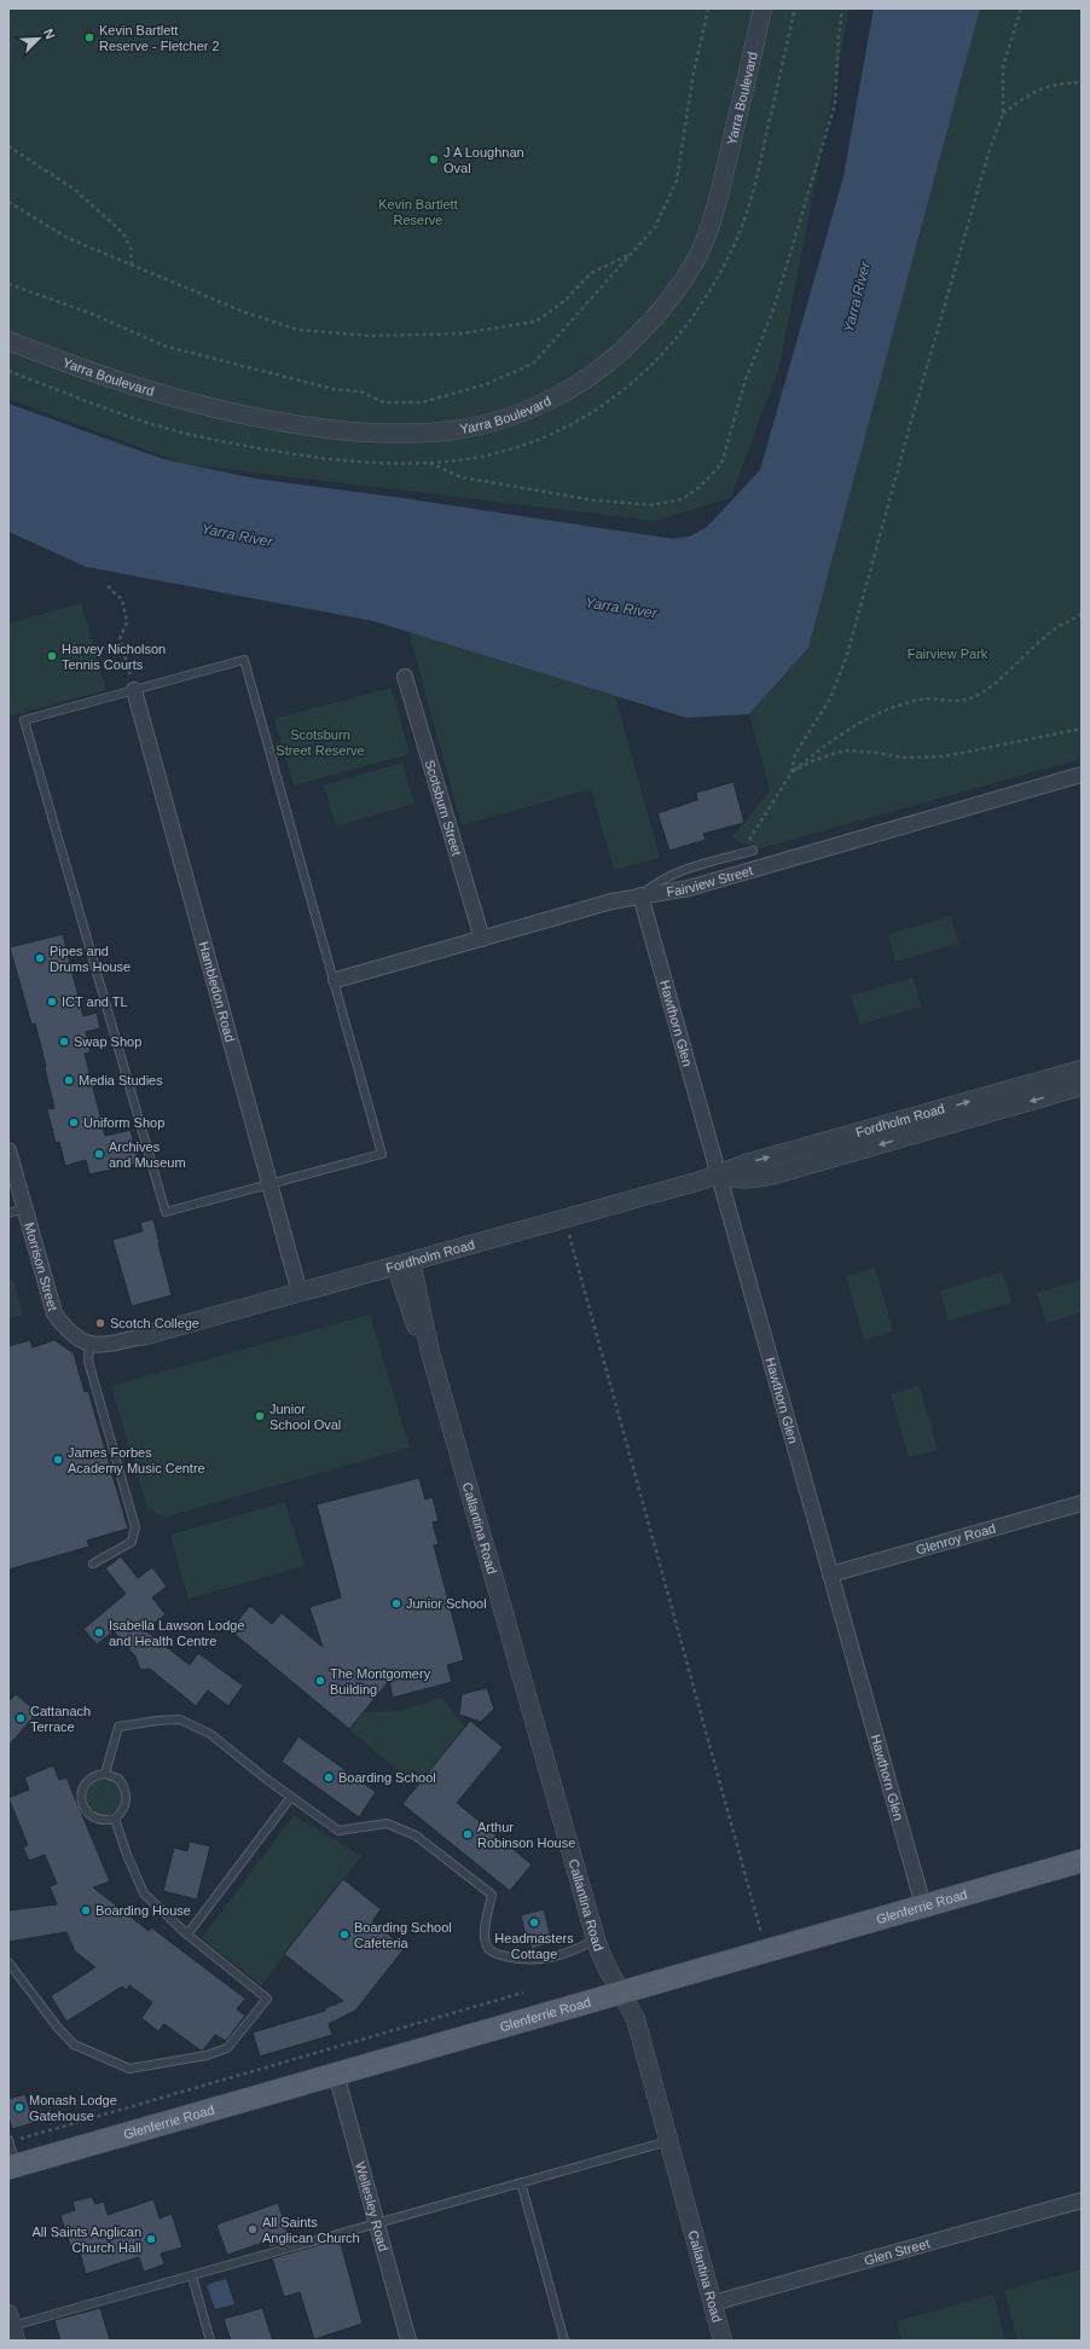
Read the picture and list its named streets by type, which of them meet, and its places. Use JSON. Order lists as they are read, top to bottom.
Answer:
{
  "streets": {
    "main road": ["Glenferrie Road"],
    "street": [
      "Yarra Boulevard",
      "Scotsburn Street",
      "Fairview Street",
      "Hambledon Road",
      "Hawthorn Glen",
      "Fordholm Road",
      "Morrison Street",
      "Callantina Road",
      "Glenroy Road",
      "Wellesley Road",
      "Glen Street"
    ]
  },
  "crossings": [
    ["Scotsburn Street", "Fairview Street"],
    ["Fairview Street", "Hawthorn Glen"],
    ["Hambledon Road", "Fordholm Road"],
    ["Hawthorn Glen", "Fordholm Road"],
    ["Hawthorn Glen", "Glenroy Road"],
    ["Hawthorn Glen", "Glenferrie Road"],
    ["Fordholm Road", "Callantina Road"],
    ["Callantina Road", "Glenferrie Road"],
    ["Callantina Road", "Glen Street"],
    ["Glenferrie Road", "Wellesley Road"]
  ],
  "water": ["Yarra River"],
  "parks": ["Kevin Bartlett Reserve", "Fairview Park", "Scotsburn Street Reserve"],
  "places": [
    "Kevin Bartlett Reserve - Fletcher 2",
    "J A Loughnan Oval",
    "Harvey Nicholson Tennis Courts",
    "Pipes and Drums House",
    "ICT and TL",
    "Swap Shop",
    "Media Studies",
    "Uniform Shop",
    "Archives and Museum",
    "Scotch College",
    "Junior School Oval",
    "James Forbes Academy Music Centre",
    "Junior School",
    "Isabella Lawson Lodge and Health Centre",
    "The Montgomery Building",
    "Cattanach Terrace",
    "Boarding School",
    "Arthur Robinson House",
    "Boarding House",
    "Headmasters Cottage",
    "Boarding School Cafeteria",
    "Monash Lodge Gatehouse",
    "All Saints Anglican Church",
    "All Saints Anglican Church Hall"
  ],
  "north": "top right"
}
